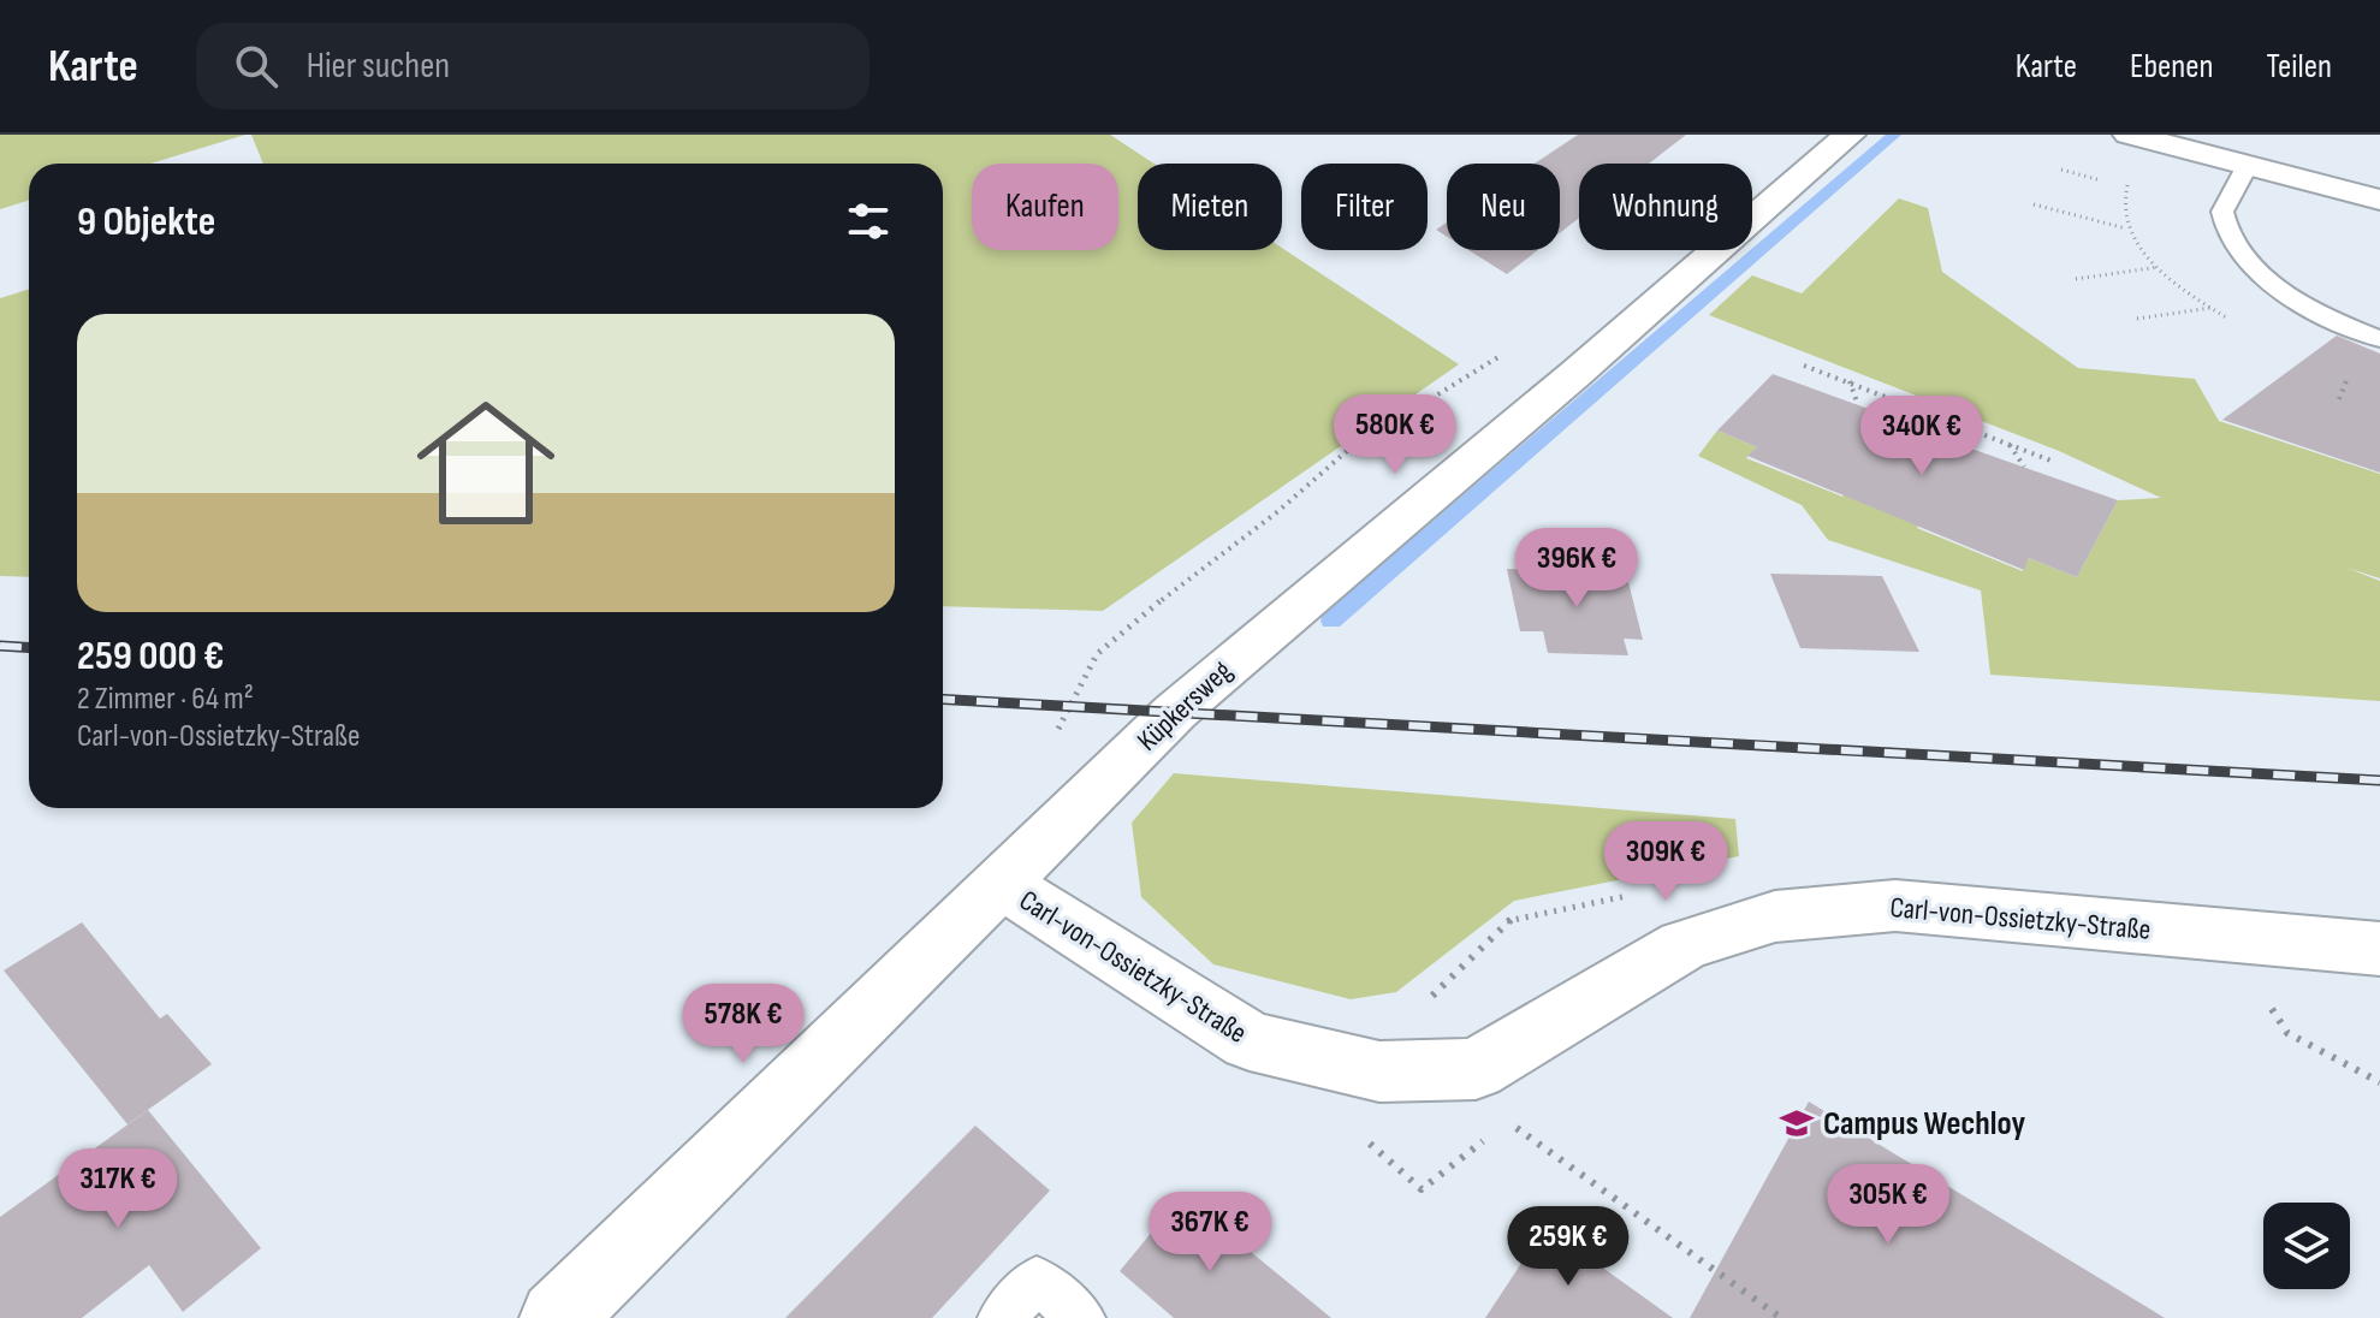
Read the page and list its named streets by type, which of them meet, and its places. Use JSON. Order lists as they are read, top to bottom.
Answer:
{
  "streets": {
    "street": ["Küpkersweg", "Carl-von-Ossietzky-Straße"]
  },
  "crossings": [
    ["Küpkersweg", "Carl-von-Ossietzky-Straße"]
  ],
  "places": {
    "school or university": ["Campus Wechloy"]
  },
  "page": {
    "header": "Karte",
    "search": "Hier suchen",
    "nav": ["Karte", "Ebenen", "Teilen"],
    "chip": [
      "Kaufen",
      "Mieten",
      "Filter",
      "Neu",
      "Wohnung"
    ],
    "heading": "9 Objekte",
    "list": [
      {
        "name": "259 000 €",
        "note": "2 Zimmer · 64 m² · Carl-von-Ossietzky-Straße"
      }
    ],
    "price": [
      "580K €",
      "340K €",
      "396K €",
      "309K €",
      "578K €",
      "317K €",
      "305K €",
      "367K €",
      "259K €"
    ]
  }
}
